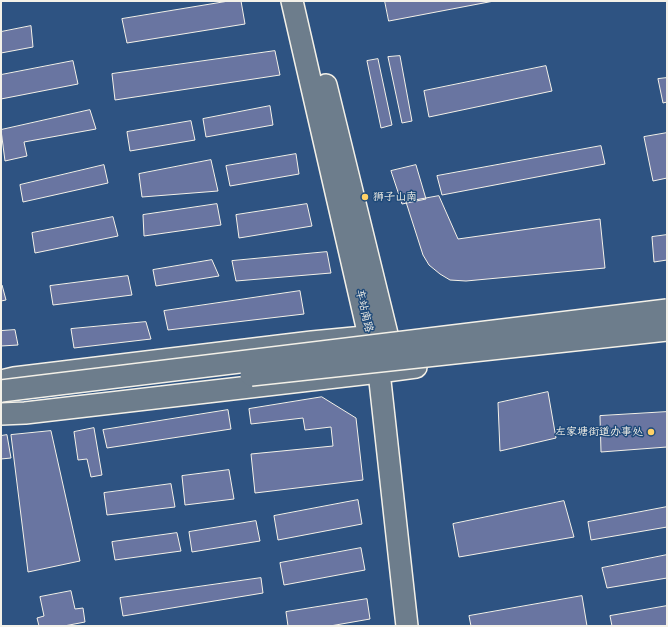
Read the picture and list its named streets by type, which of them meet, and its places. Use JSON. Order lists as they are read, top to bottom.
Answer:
{
  "streets": {
    "main road": ["车站南路"]
  },
  "places": ["狮子山南", "左家塘街道办事处"]
}
